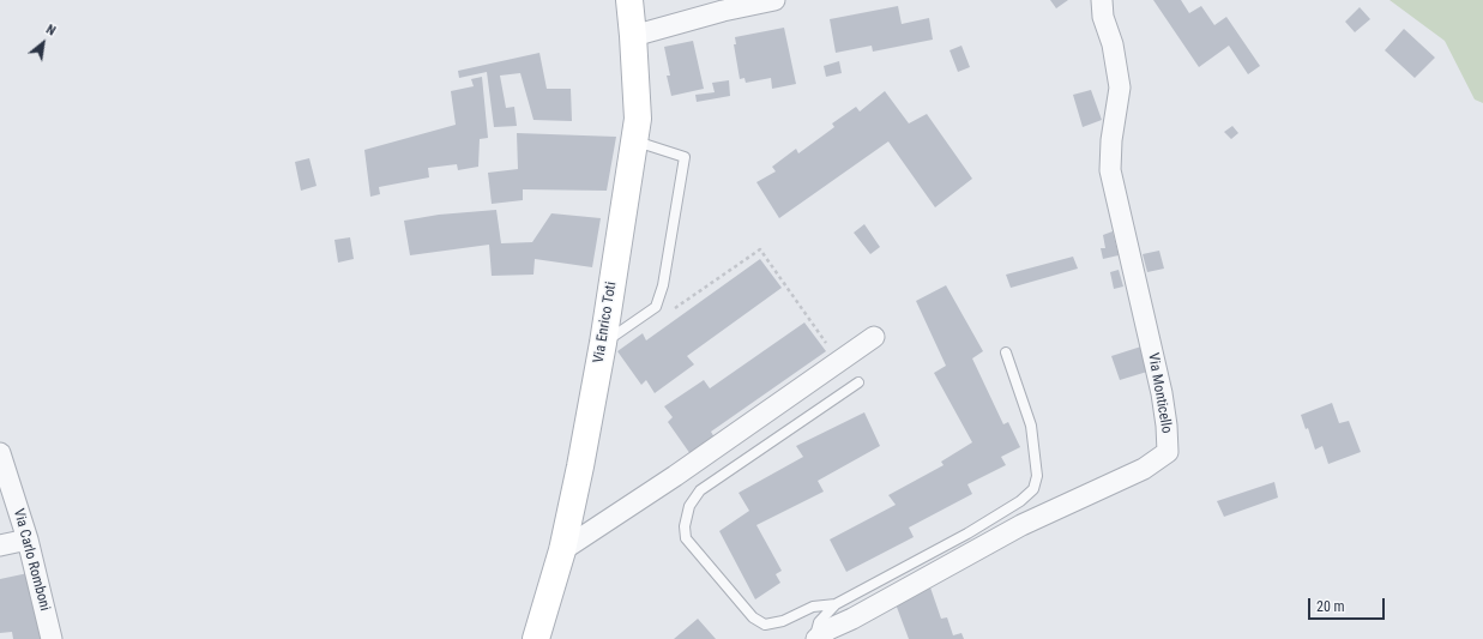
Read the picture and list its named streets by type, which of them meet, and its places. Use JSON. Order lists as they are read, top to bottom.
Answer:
{
  "streets": {
    "street": ["Via Enrico Toti", "Via Monticello", "Via Carlo Romboni"]
  },
  "scale_bar": "20 m",
  "north": "top right"
}
